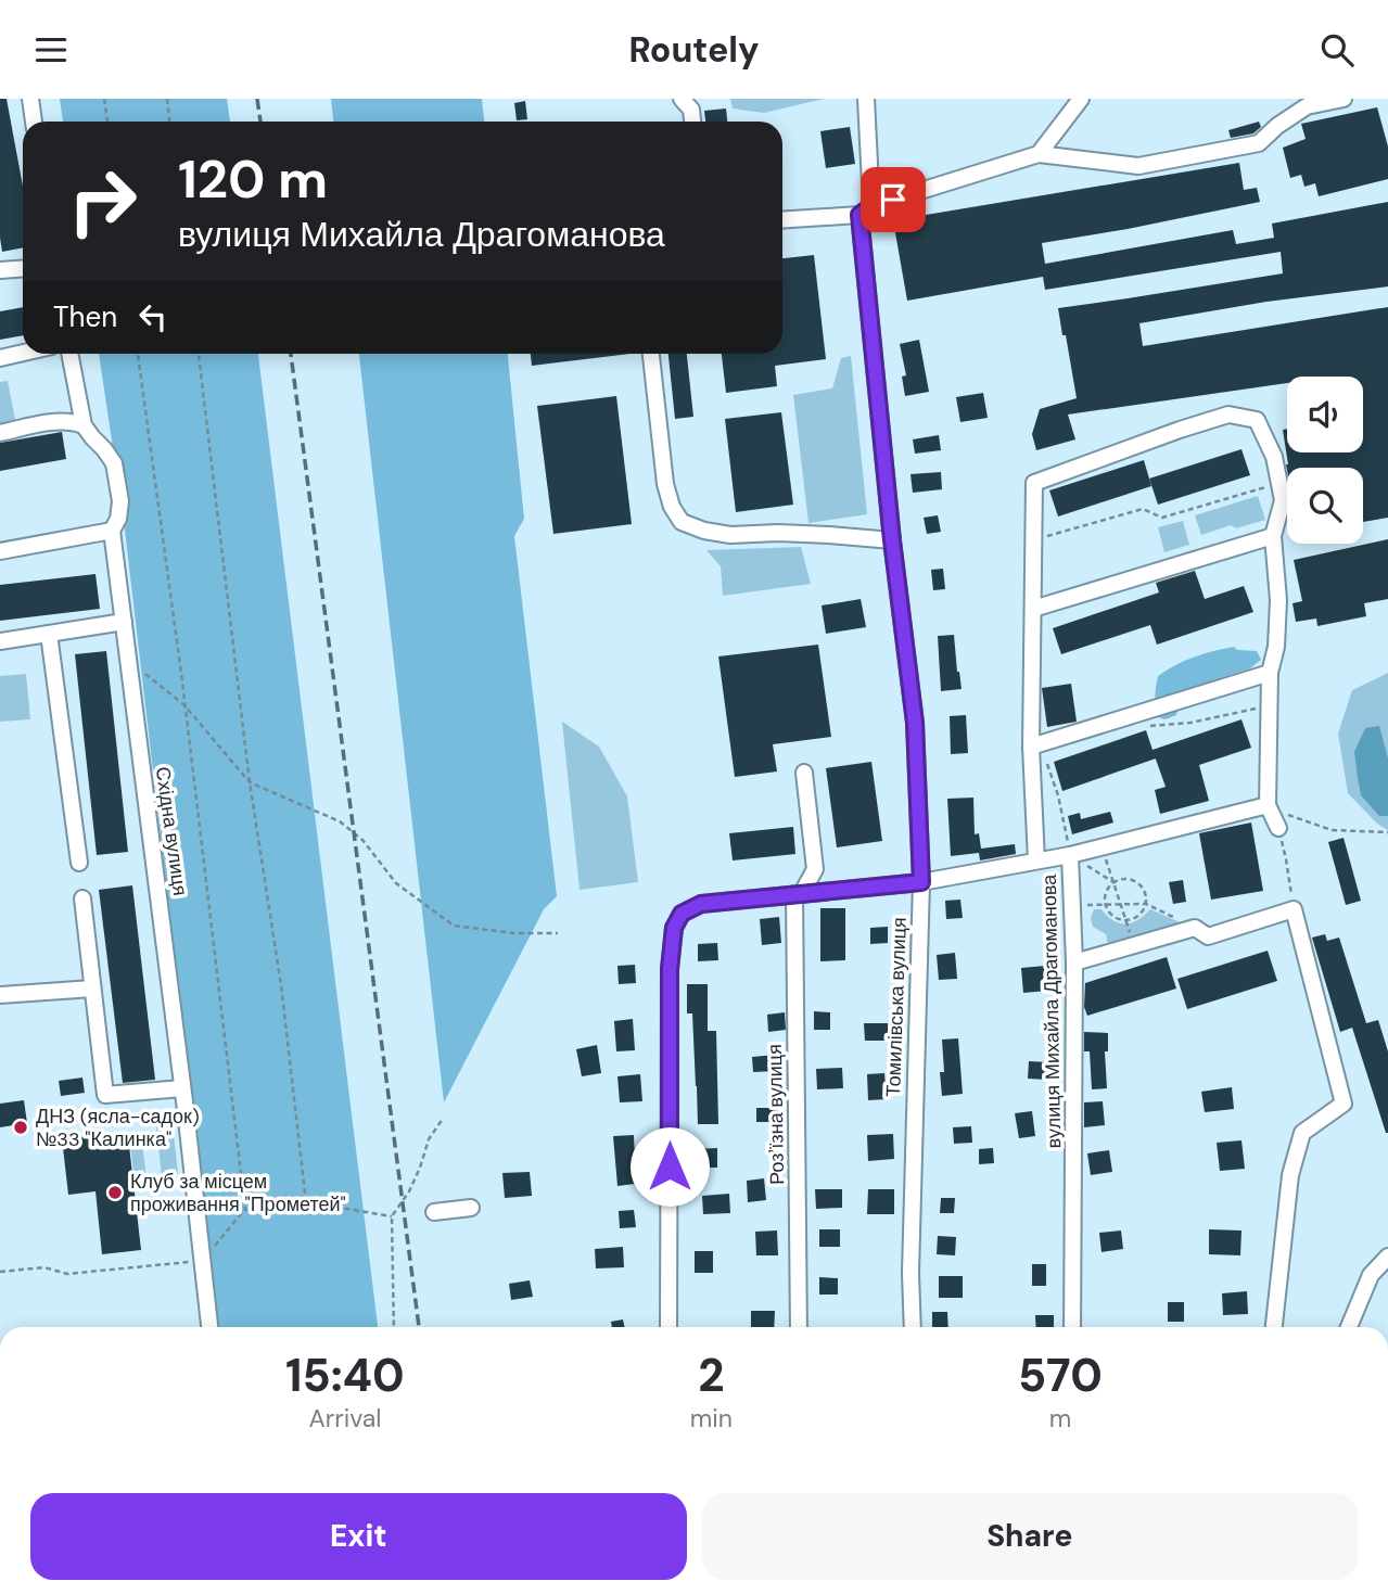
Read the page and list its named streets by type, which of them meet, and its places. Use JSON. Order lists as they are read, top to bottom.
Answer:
{
  "streets": {
    "street": [
      "Східна вулиця",
      "Томилівська вулиця",
      "вулиця Михайла Драгоманова",
      "Розʼїзна вулиця"
    ]
  },
  "crossings": [
    ["Томилівська вулиця", "вулиця Михайла Драгоманова"],
    ["вулиця Михайла Драгоманова", "Розʼїзна вулиця"]
  ],
  "places": ["ДНЗ (ясла-садок) №33 \"Калинка\"", "Клуб за місцем проживання \"Прометей\""],
  "page": {
    "header": "Routely",
    "turn": ["120 m", "вулиця Михайла Драгоманова"],
    "then": "Then",
    "eta": [
      "15:40",
      "Arrival",
      "2",
      "min",
      "570",
      "m"
    ],
    "buttons": ["Exit", "Share"]
  }
}
